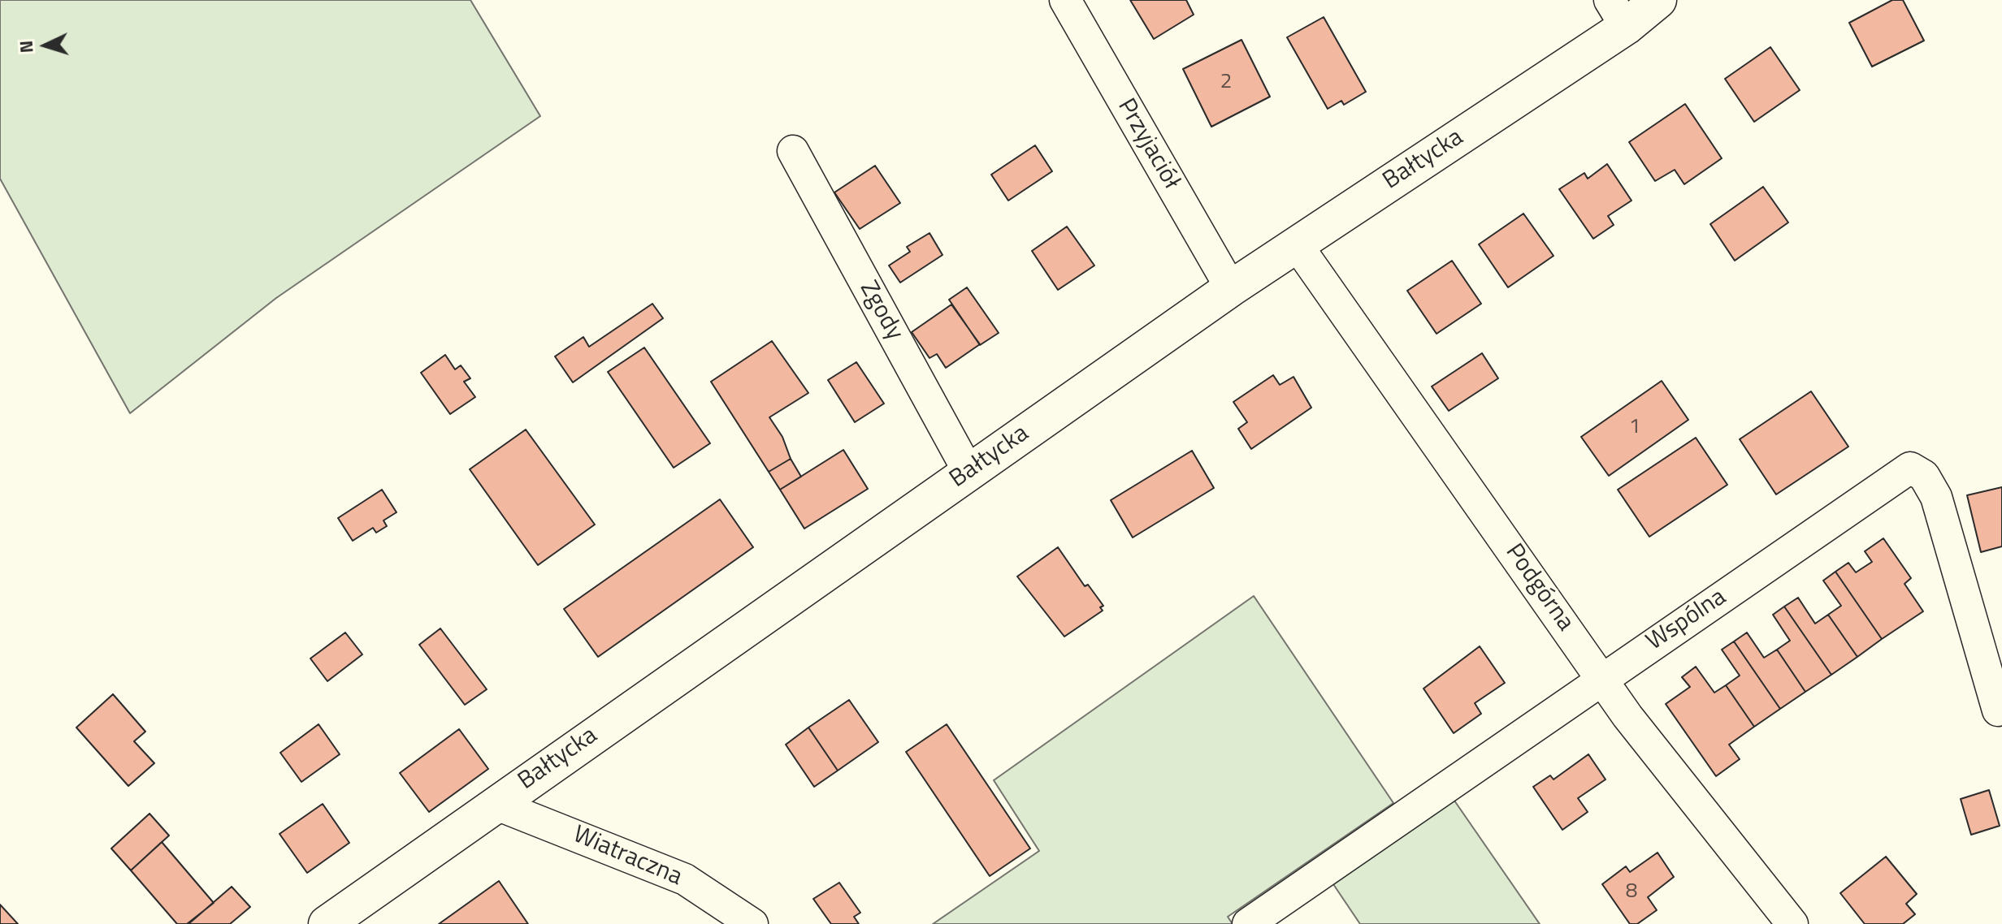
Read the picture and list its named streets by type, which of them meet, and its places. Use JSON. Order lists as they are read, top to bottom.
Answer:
{
  "streets": {
    "street": [
      "Przyjaciół",
      "Bałtycka",
      "Zgody",
      "Podgórna",
      "Wspólna",
      "Wiatraczna"
    ]
  },
  "crossings": [
    ["Przyjaciół", "Bałtycka"],
    ["Bałtycka", "Zgody"],
    ["Bałtycka", "Podgórna"],
    ["Bałtycka", "Wiatraczna"],
    ["Podgórna", "Wspólna"]
  ],
  "house_numbers": ["2", "1", "8"],
  "north": "left"
}
